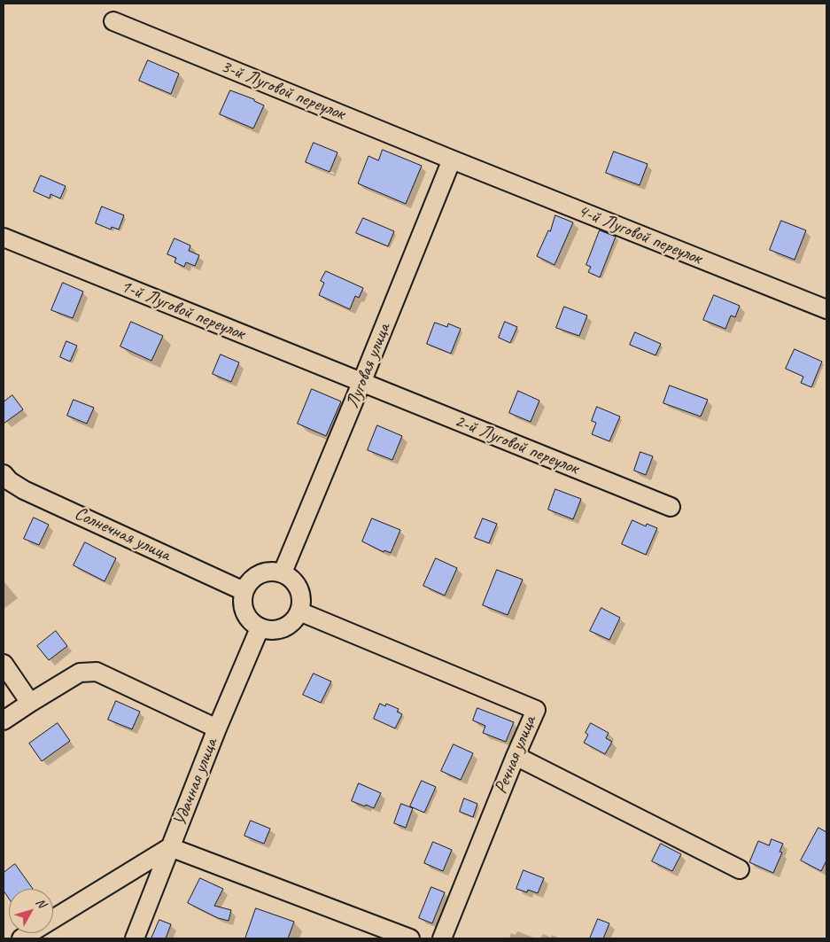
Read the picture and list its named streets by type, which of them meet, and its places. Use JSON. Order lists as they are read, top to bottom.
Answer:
{
  "streets": {
    "street": [
      "3-й Луговой переулок",
      "4-й Луговой переулок",
      "1-й Луговой переулок",
      "Луговая улица",
      "2-й Луговой переулок",
      "Солнечная улица",
      "Речная улица",
      "Удачная улица"
    ]
  },
  "crossings": [
    ["3-й Луговой переулок", "4-й Луговой переулок"],
    ["3-й Луговой переулок", "Луговая улица"],
    ["4-й Луговой переулок", "Луговая улица"],
    ["1-й Луговой переулок", "Луговая улица"],
    ["1-й Луговой переулок", "2-й Луговой переулок"],
    ["Луговая улица", "2-й Луговой переулок"],
    ["Луговая улица", "Солнечная улица"],
    ["Луговая улица", "Речная улица"],
    ["Луговая улица", "Удачная улица"],
    ["Солнечная улица", "Речная улица"],
    ["Солнечная улица", "Удачная улица"],
    ["Речная улица", "Удачная улица"]
  ],
  "north": "top right"
}
